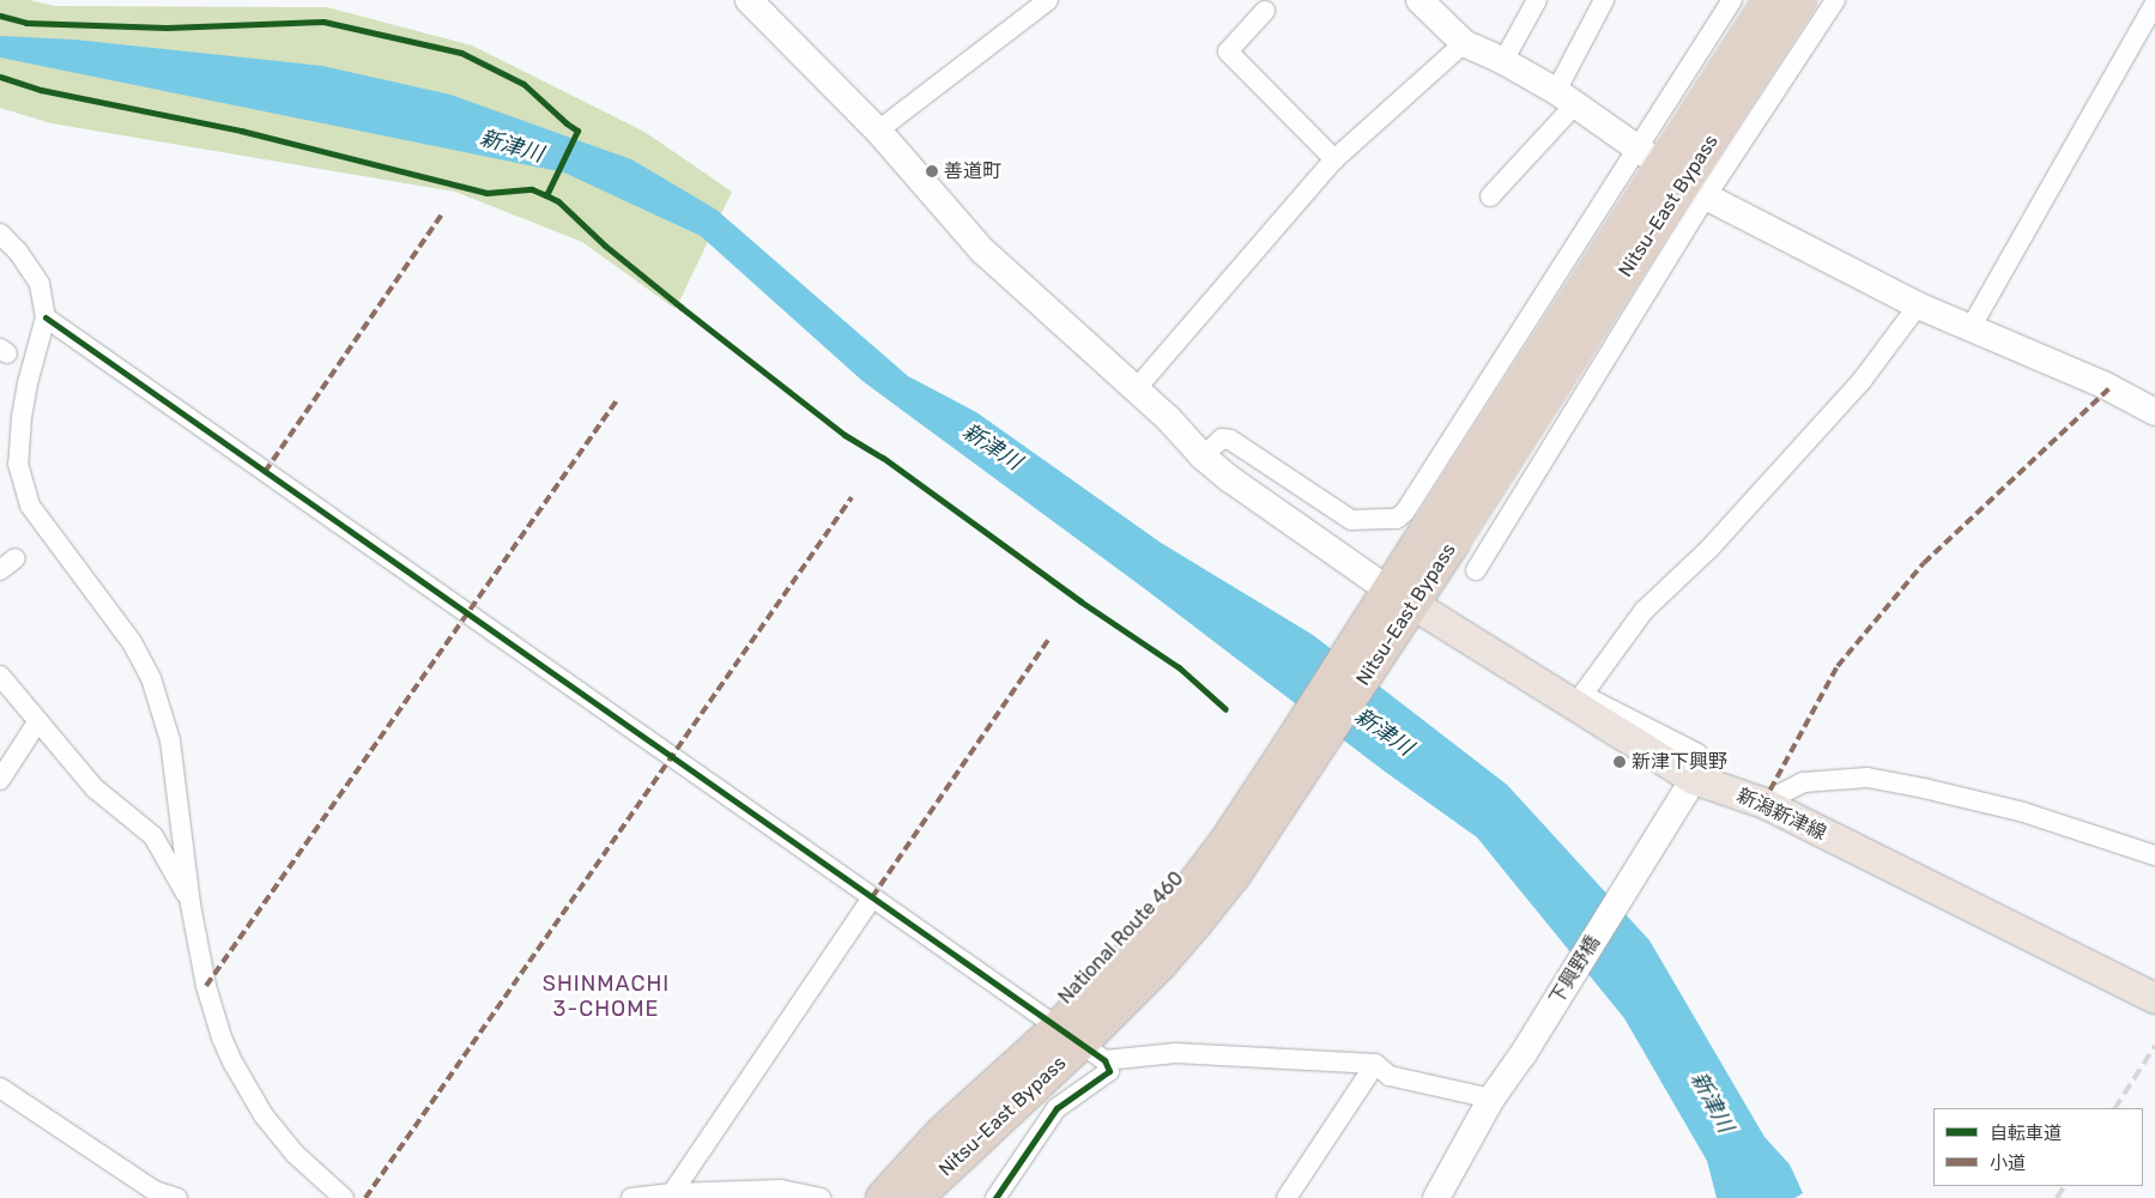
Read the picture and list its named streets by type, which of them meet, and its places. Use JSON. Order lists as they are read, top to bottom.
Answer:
{
  "streets": {
    "highway": ["Nitsu-East Bypass", "National Route 460"],
    "main road": ["新潟新津線"],
    "street": ["下興野橋"]
  },
  "crossings": [
    ["Nitsu-East Bypass", "新潟新津線"],
    ["Nitsu-East Bypass", "National Route 460"],
    ["新潟新津線", "National Route 460"],
    ["新潟新津線", "下興野橋"]
  ],
  "districts": ["SHINMACHI 3-CHOME"],
  "water": ["新津川"],
  "places": ["善道町", "新津下興野"],
  "legend": ["自転車道", "小道"]
}
